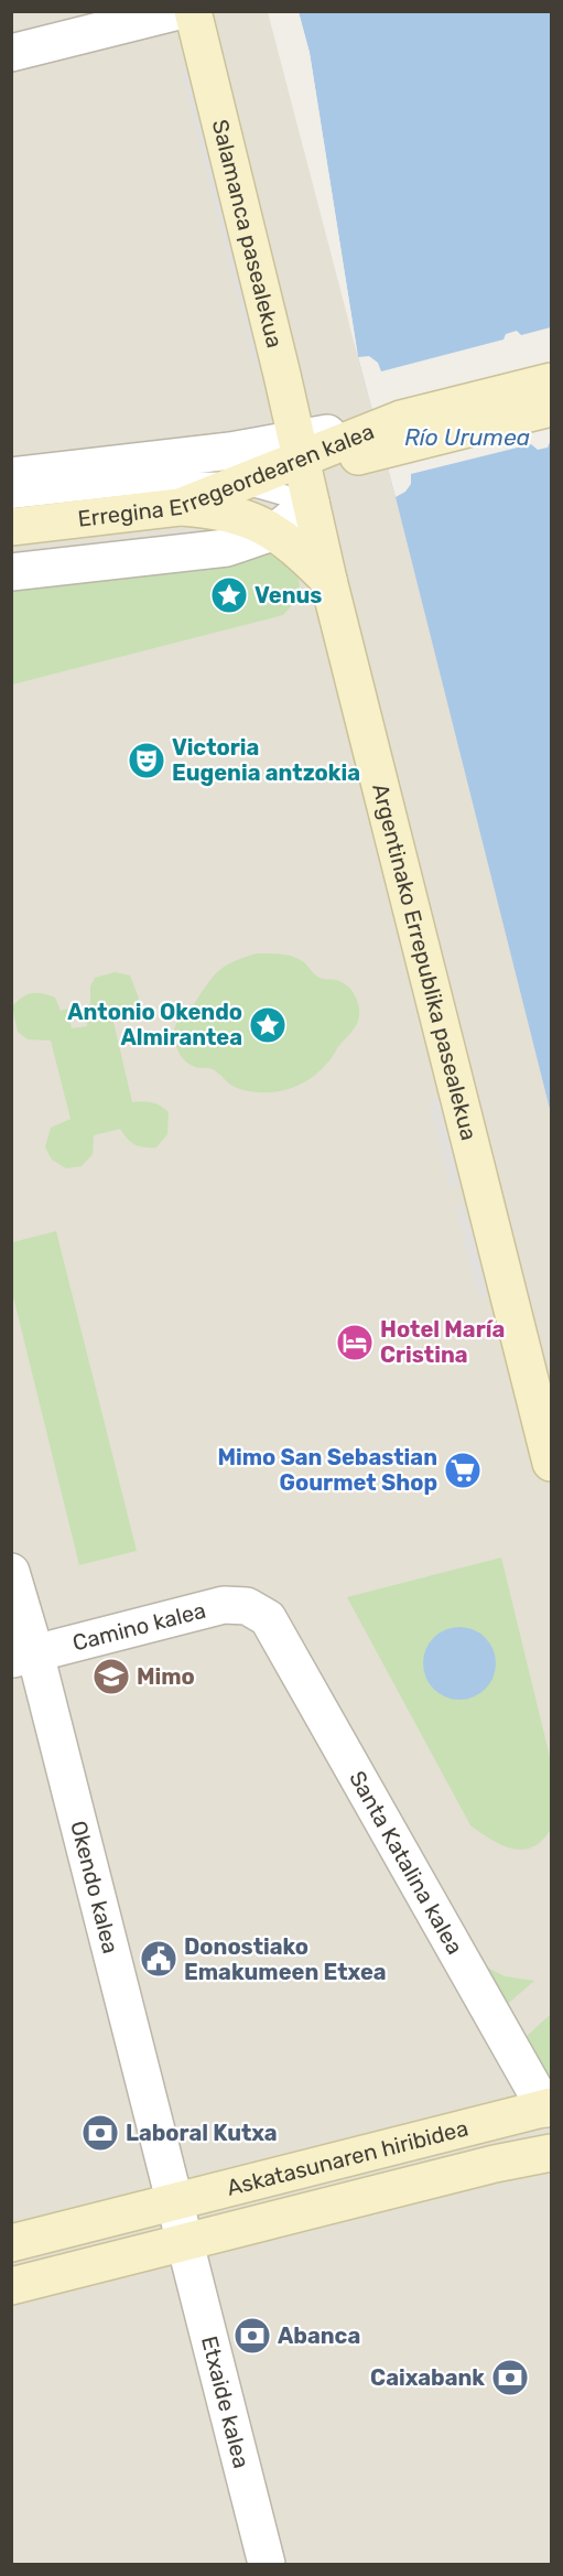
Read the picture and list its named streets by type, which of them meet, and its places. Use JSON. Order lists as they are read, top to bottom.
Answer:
{
  "streets": {
    "main road": [
      "Salamanca pasealekua",
      "Erregina Erregeordearen kalea",
      "Argentinako Errepublika pasealekua",
      "Askatasunaren hiribidea"
    ],
    "street": [
      "Camino kalea",
      "Santa Katalina kalea",
      "Okendo kalea",
      "Etxaide kalea"
    ]
  },
  "crossings": [
    ["Salamanca pasealekua", "Erregina Erregeordearen kalea"],
    ["Salamanca pasealekua", "Argentinako Errepublika pasealekua"],
    ["Erregina Erregeordearen kalea", "Argentinako Errepublika pasealekua"],
    ["Camino kalea", "Santa Katalina kalea"],
    ["Camino kalea", "Okendo kalea"],
    ["Santa Katalina kalea", "Askatasunaren hiribidea"],
    ["Okendo kalea", "Askatasunaren hiribidea"],
    ["Askatasunaren hiribidea", "Etxaide kalea"]
  ],
  "water": ["Río Urumea"],
  "places": {
    "place": ["Venus", "Antonio Okendo Almirantea"],
    "theatre": ["Victoria Eugenia antzokia"],
    "hotel": ["Hotel María Cristina"],
    "supermarket": ["Mimo San Sebastian Gourmet Shop"],
    "school or university": ["Mimo"],
    "public building": ["Donostiako Emakumeen Etxea"],
    "bank": ["Laboral Kutxa", "Abanca", "Caixabank"]
  }
}
